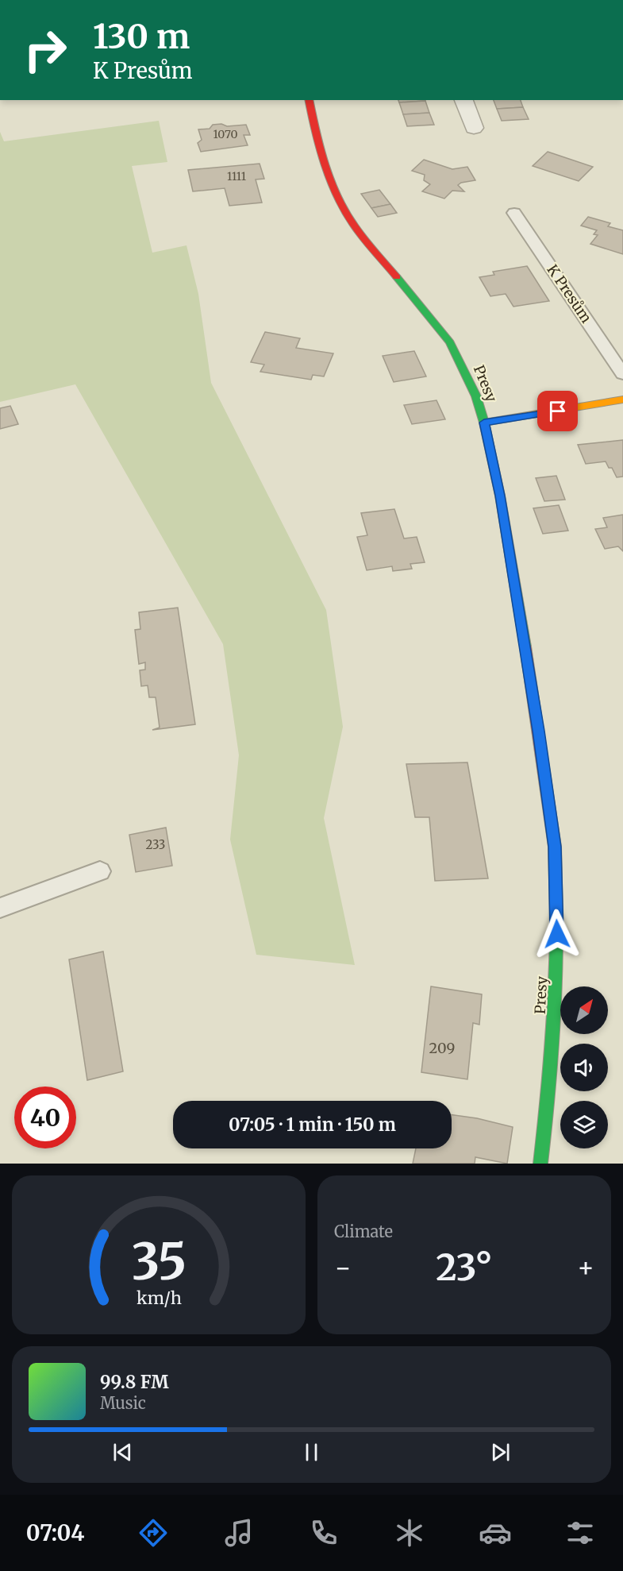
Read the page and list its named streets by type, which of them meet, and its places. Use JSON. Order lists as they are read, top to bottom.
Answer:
{
  "streets": {
    "street": ["Presy"],
    "lane": ["K Presům"]
  },
  "house_numbers": [
    "1070",
    "1111",
    "233",
    "209"
  ],
  "north": "top right",
  "page": {
    "turn": ["130 m", "K Presům"],
    "limit": "40",
    "trip": "07:05 · 1 min · 150 m",
    "tile": "Climate",
    "heat": ["−", "23°", "+"],
    "song": ["99.8 FM", "Music"],
    "tabs": "07:04",
    "gauge": ["35", "km/h"]
  }
}
